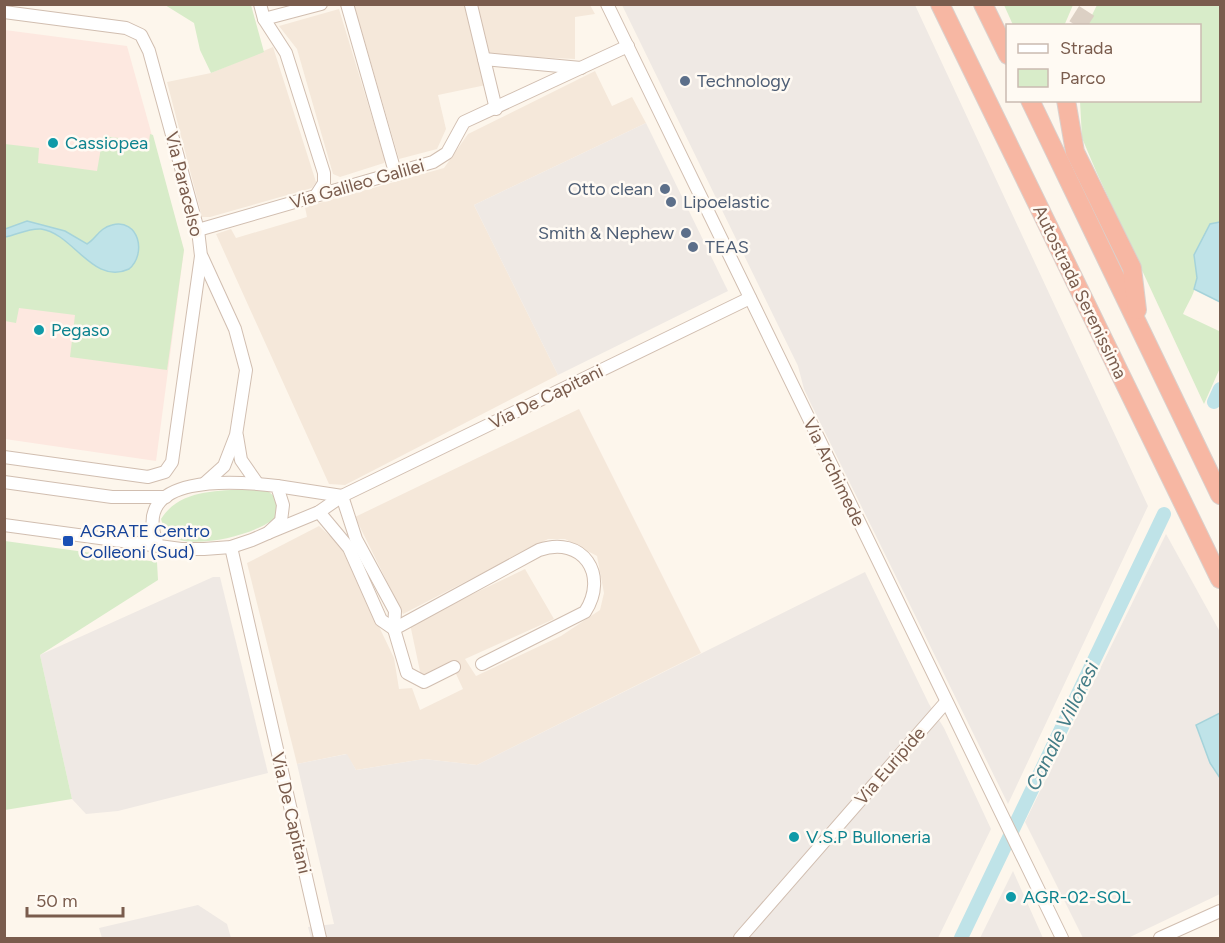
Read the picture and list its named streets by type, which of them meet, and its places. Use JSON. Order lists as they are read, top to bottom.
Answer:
{
  "streets": {
    "highway": ["Autostrada Serenissima"],
    "street": [
      "Via Paracelso",
      "Via Galileo Galilei",
      "Via De Capitani",
      "Via Archimede",
      "Via Euripide"
    ]
  },
  "crossings": [
    ["Via Paracelso", "Via Galileo Galilei"],
    ["Via Galileo Galilei", "Via Archimede"],
    ["Via De Capitani", "Via Archimede"],
    ["Via Archimede", "Via Euripide"]
  ],
  "water": ["Canale Villoresi"],
  "places": {
    "other": [
      "Technology",
      "Cassiopea",
      "Otto clean",
      "Lipoelastic",
      "Smith & Nephew",
      "TEAS",
      "Pegaso",
      "V.S.P Bulloneria",
      "AGR-02-SOL"
    ],
    "transit": ["AGRATE Centro Colleoni (Sud)"]
  },
  "legend": ["Strada", "Parco"],
  "scale_bar": "50 m"
}
